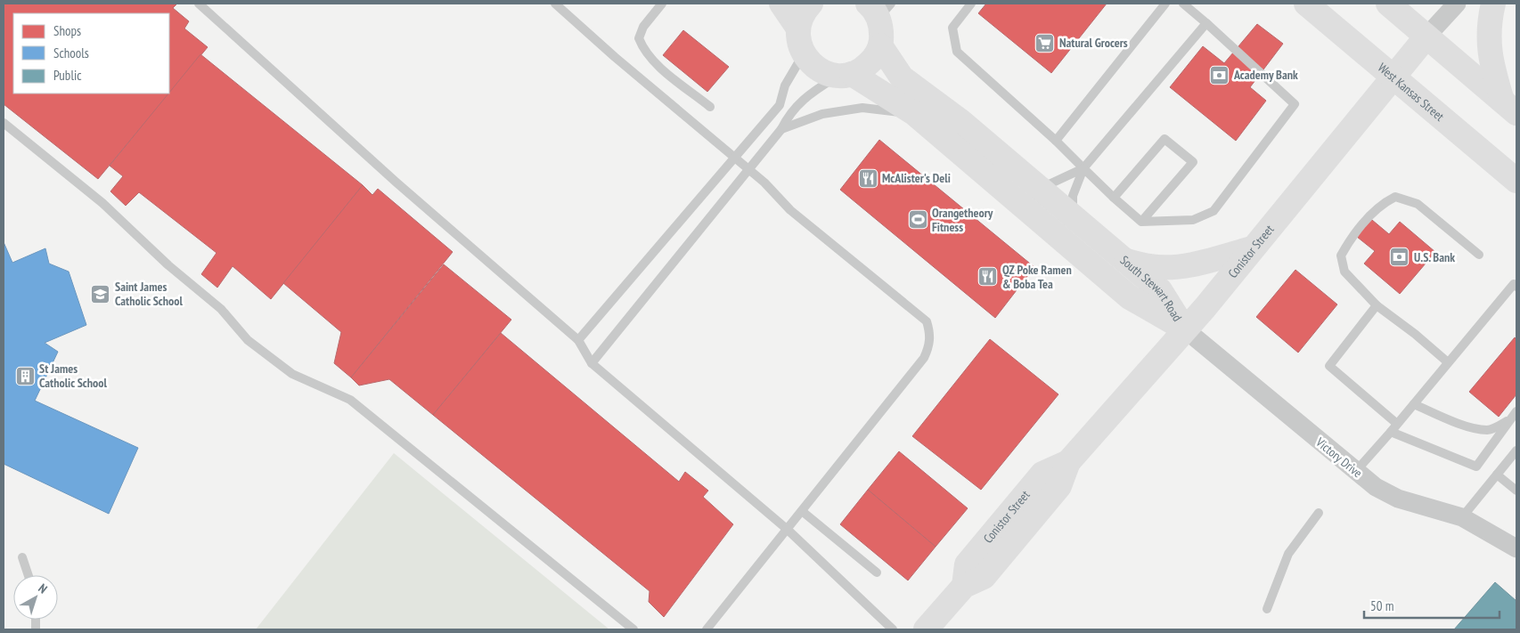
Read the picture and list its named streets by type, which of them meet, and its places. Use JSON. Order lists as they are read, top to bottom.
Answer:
{
  "streets": {
    "main road": ["West Kansas Street", "Conistor Street", "South Stewart Road"],
    "street": ["Victory Drive"]
  },
  "crossings": [
    ["West Kansas Street", "Conistor Street"],
    ["Conistor Street", "South Stewart Road"],
    ["Conistor Street", "Victory Drive"],
    ["South Stewart Road", "Victory Drive"]
  ],
  "places": {
    "supermarket": ["Natural Grocers"],
    "bank": ["Academy Bank", "U.S. Bank"],
    "restaurant": ["McAlister's Deli", "QZ Poke Ramen & Boba Tea"],
    "sports": ["Orangetheory Fitness"],
    "school or university": ["Saint James Catholic School"],
    "building": ["St James Catholic School"]
  },
  "legend": ["Shops", "Schools", "Public"],
  "scale_bar": "50 m",
  "north": "top right"
}
